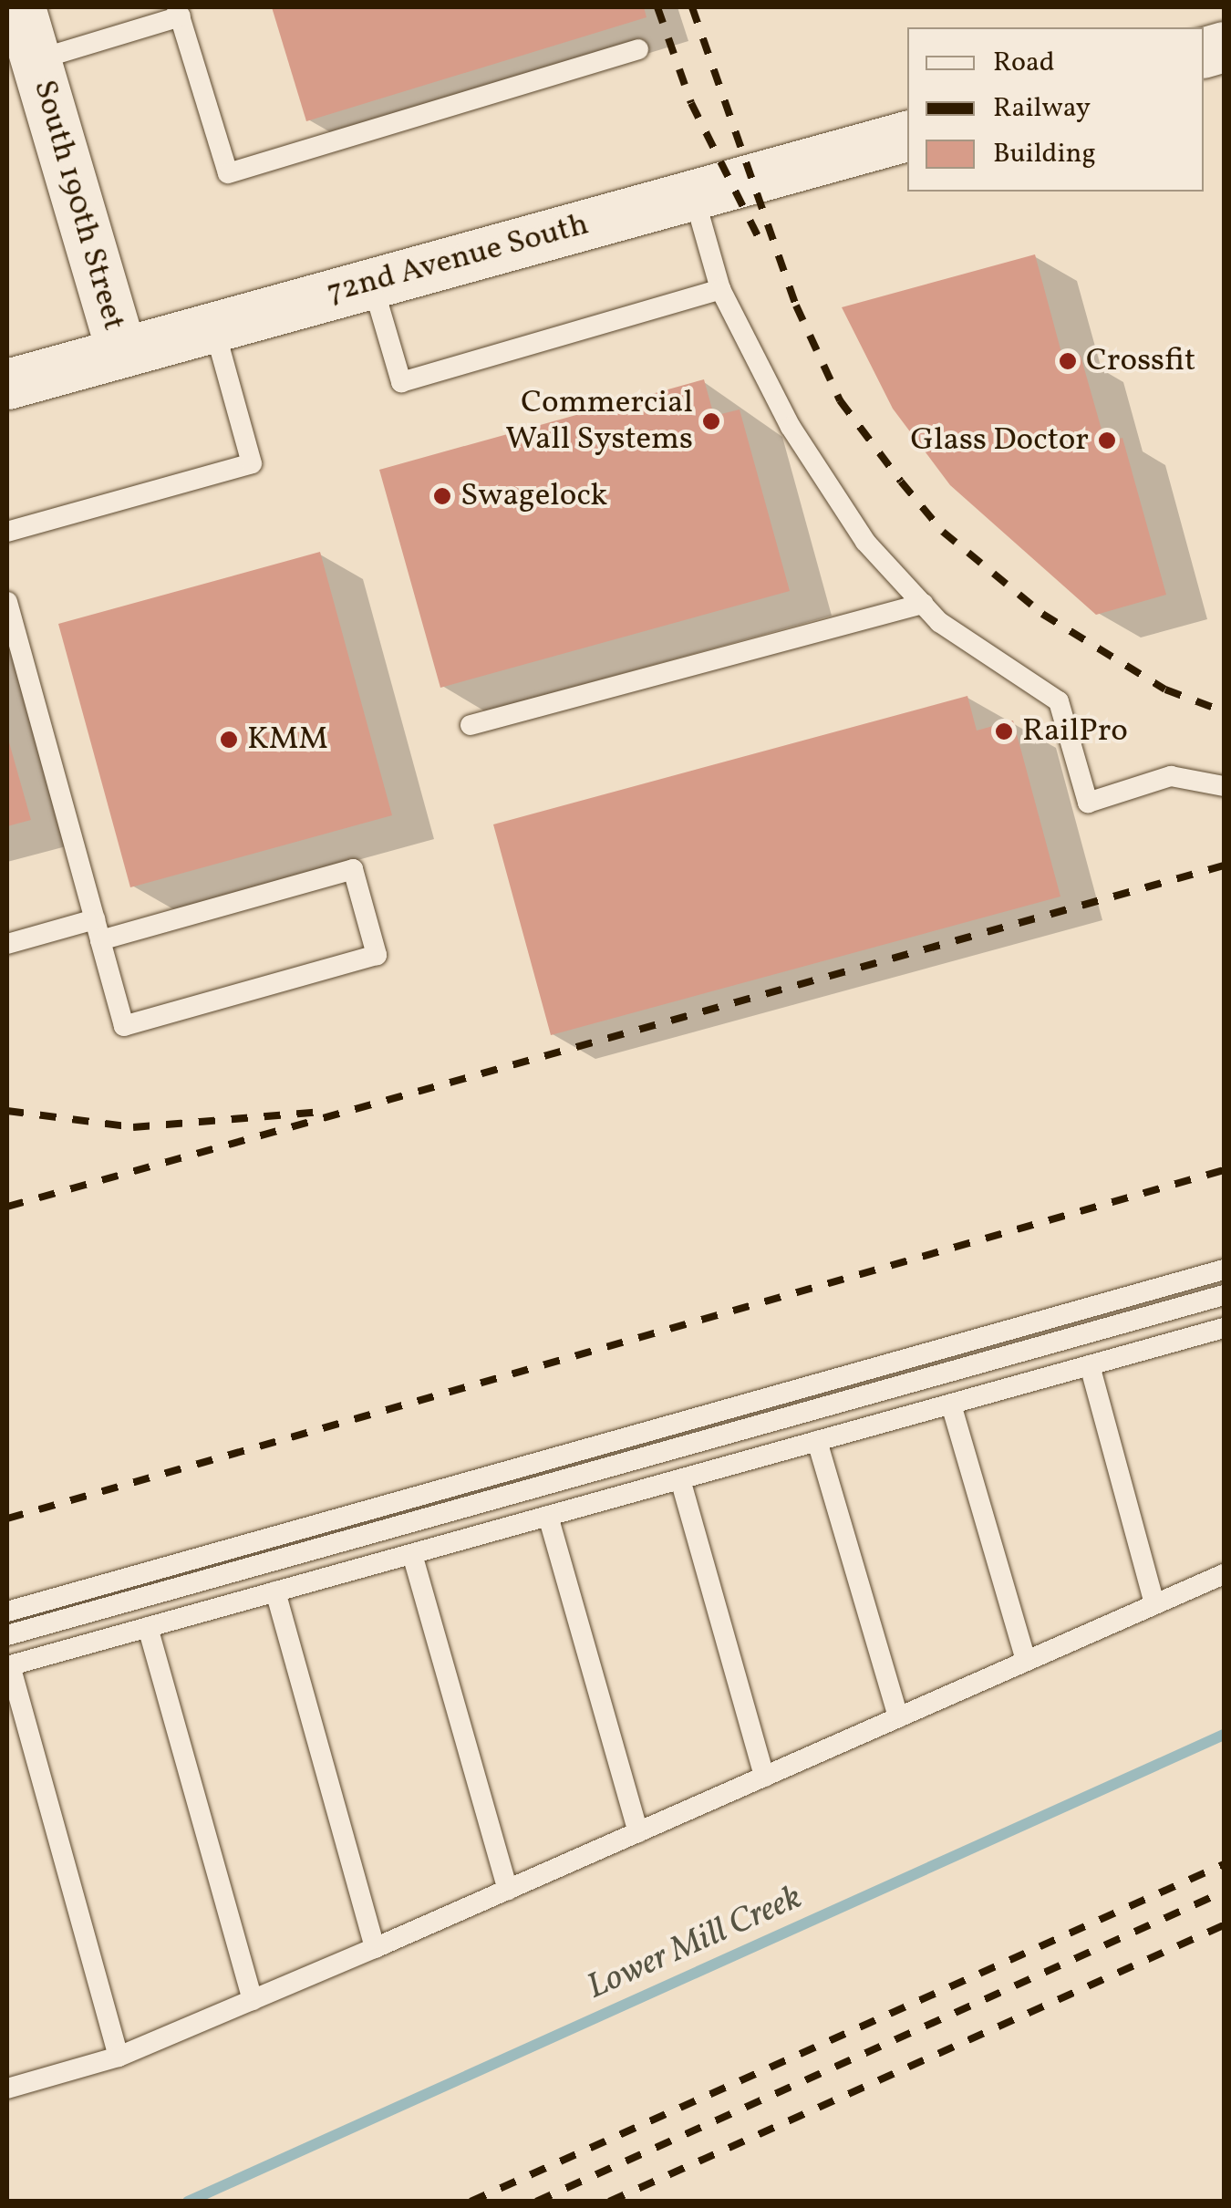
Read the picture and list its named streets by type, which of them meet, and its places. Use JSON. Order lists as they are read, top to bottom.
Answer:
{
  "streets": {
    "street": ["South 190th Street", "72nd Avenue South"]
  },
  "crossings": [
    ["South 190th Street", "72nd Avenue South"]
  ],
  "water": ["Lower Mill Creek"],
  "places": [
    "Crossfit",
    "Commercial Wall Systems",
    "Glass Doctor",
    "Swagelock",
    "RailPro",
    "KMM"
  ],
  "legend": ["Road", "Railway", "Building"]
}
